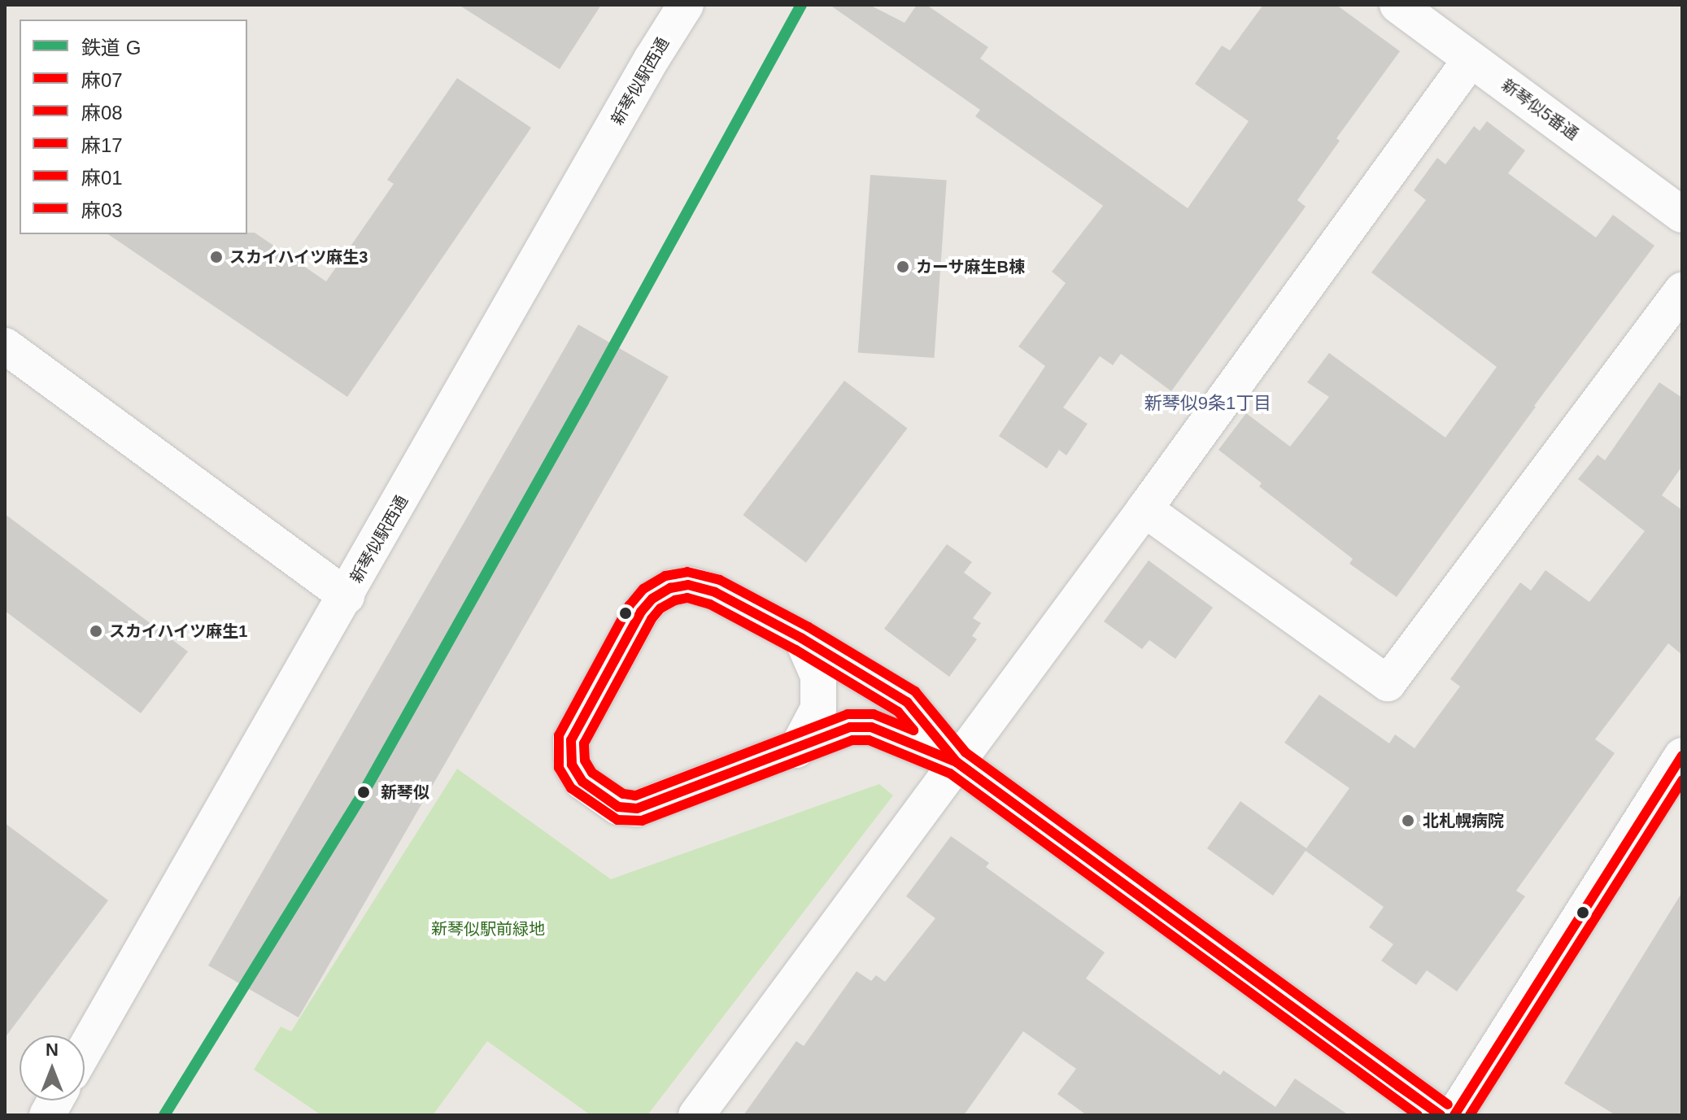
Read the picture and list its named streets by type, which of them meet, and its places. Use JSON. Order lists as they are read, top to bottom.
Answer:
{
  "streets": {
    "street": ["新琴似駅西通", "新琴似5番通"]
  },
  "districts": ["新琴似9条1丁目"],
  "parks": ["新琴似駅前緑地"],
  "places": [
    "スカイハイツ麻生3",
    "カーサ麻生B棟",
    "スカイハイツ麻生1",
    "新琴似",
    "北札幌病院"
  ],
  "lines": [
    "rail line G",
    "transit line 麻08",
    "transit line 麻07",
    "transit line 麻17",
    "transit line 麻01",
    "transit line 麻03"
  ],
  "legend": [
    "鉄道 G",
    "麻07",
    "麻08",
    "麻17",
    "麻01",
    "麻03"
  ],
  "north": "top"
}
